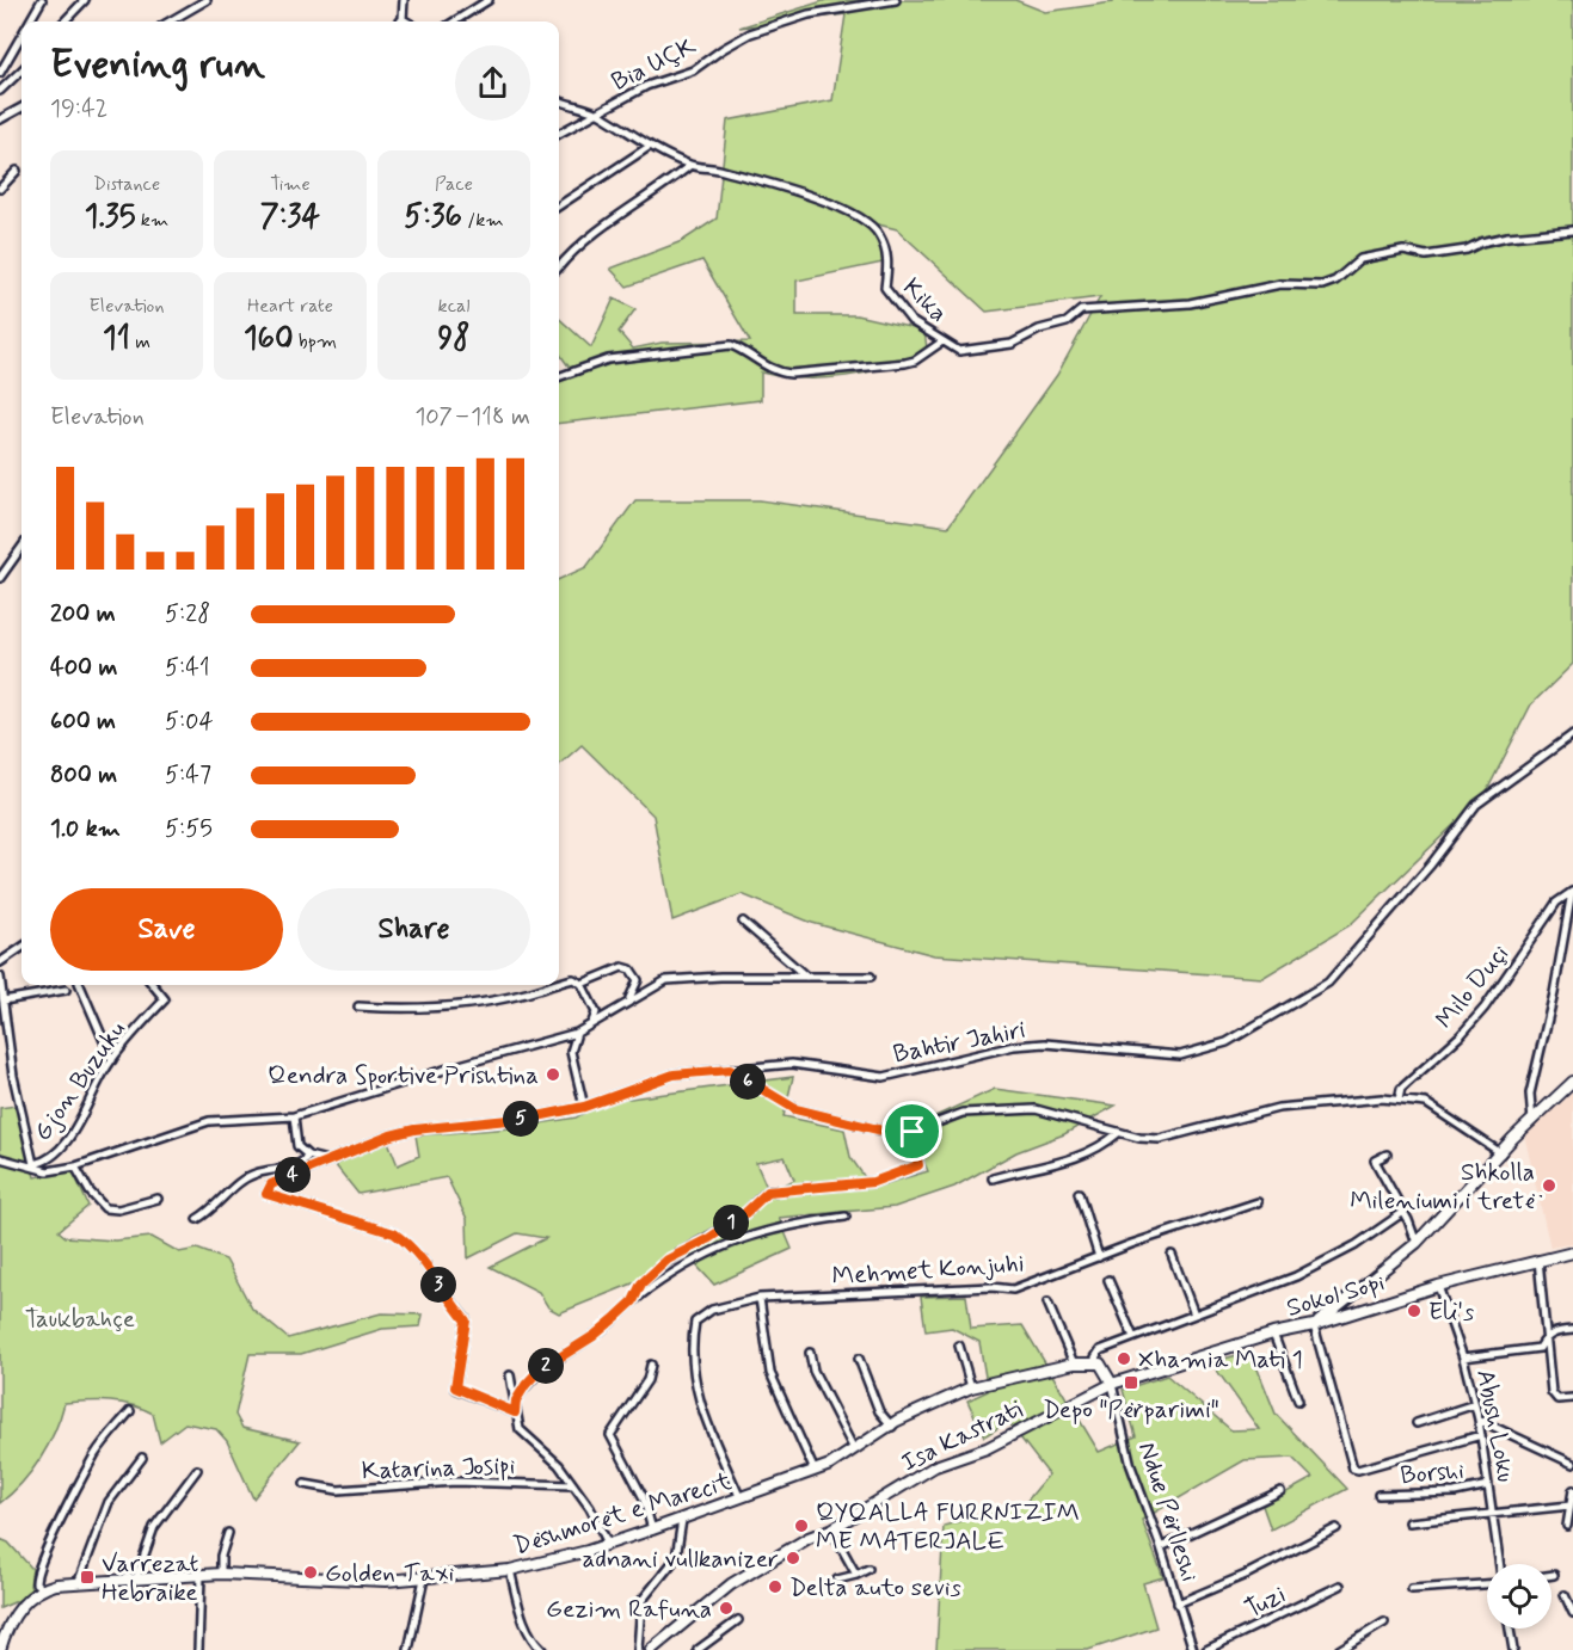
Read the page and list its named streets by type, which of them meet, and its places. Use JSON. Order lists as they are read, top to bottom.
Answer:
{
  "streets": {
    "street": [
      "Bia UÇK",
      "Kika",
      "Milo Duçi",
      "Bahtir Jahiri",
      "Gjon Buzuku",
      "Mehmet Konjuhi",
      "Sokol Sopi",
      "Abush Loku",
      "Isa Kastrati",
      "Katarina Josipi",
      "Borshi",
      "Ndue Përlleshi",
      "Dëshmorët e Marecit",
      "Tuzi"
    ]
  },
  "crossings": [
    ["Bia UÇK", "Kika"],
    ["Mehmet Konjuhi", "Dëshmorët e Marecit"],
    ["Sokol Sopi", "Abush Loku"],
    ["Sokol Sopi", "Isa Kastrati"],
    ["Sokol Sopi", "Ndue Përlleshi"],
    ["Abush Loku", "Borshi"],
    ["Isa Kastrati", "Ndue Përlleshi"]
  ],
  "parks": ["Taukbahçe"],
  "places": {
    "other": [
      "Qendra Sportive Prishtina",
      "Shkolla Mileniumi i tretë",
      "Eli's",
      "Xhamia Mati 1",
      "QYQALLA FURRNIZIM ME MATERJALE",
      "adnani vullkanizer",
      "Golden Taxi",
      "Delta auto sevis",
      "Gezim Rafuna"
    ],
    "transit": ["Depo \"Përparimi\"", "Varrezat Hebraike"]
  },
  "page": {
    "heading": ["Evening run", "19:42"],
    "stats": [
      ["Distance", "1.35 km"],
      ["Time", "7:34"],
      ["Pace", "5:36 /km"],
      ["Elevation", "11 m"],
      ["Heart rate", "160 bpm"],
      ["kcal", "98"]
    ],
    "chart": ["Elevation", "107–118 m"],
    "list": [
      {
        "name": "200 m",
        "note": "5:28"
      },
      {
        "name": "400 m",
        "note": "5:41"
      },
      {
        "name": "600 m",
        "note": "5:04"
      },
      {
        "name": "800 m",
        "note": "5:47"
      },
      {
        "name": "1.0 km",
        "note": "5:55"
      }
    ],
    "buttons": ["Save", "Share"],
    "pins": [
      "6",
      "5",
      "4",
      "1",
      "3",
      "2"
    ]
  }
}
